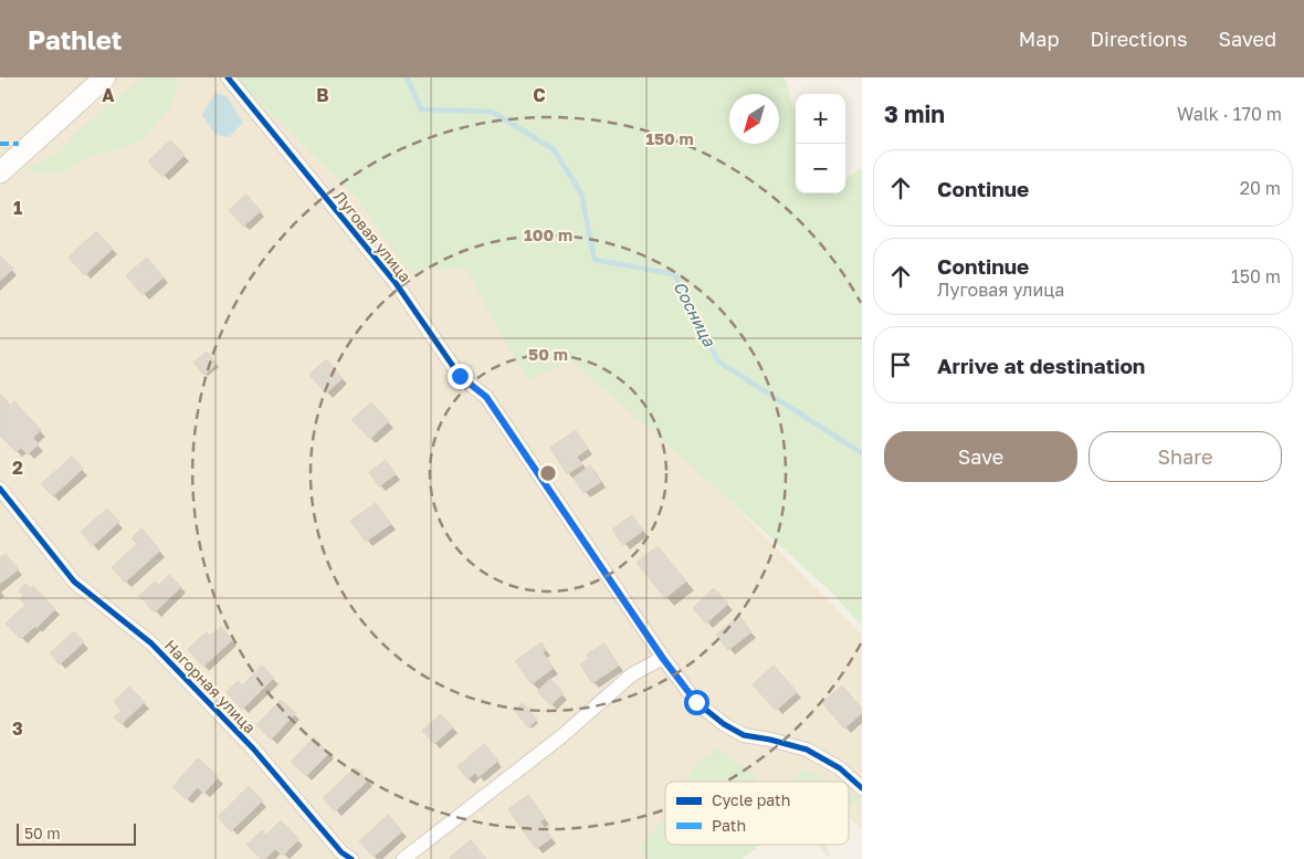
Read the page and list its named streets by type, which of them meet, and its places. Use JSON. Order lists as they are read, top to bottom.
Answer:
{
  "streets": {
    "street": ["Луговая улица", "Нагорная улица"]
  },
  "water": ["Сосница"],
  "legend": ["Cycle path", "Path"],
  "scale_bar": "50 m",
  "north": "bottom left",
  "page": {
    "header": "Pathlet",
    "nav": ["Map", "Directions", "Saved"],
    "heading": ["3 min", "Walk · 170 m"],
    "map_buttons": ["+", "−"],
    "list": [
      ["Continue", "20 m"],
      ["Continue", "Луговая улица", "150 m"],
      "Arrive at destination"
    ],
    "buttons": ["Save", "Share"],
    "scale": "50 m"
  },
  "grid": {
    "columns": ["A", "B", "C"],
    "rows": ["1", "2", "3"]
  },
  "rings": ["150 m", "100 m", "50 m"]
}
